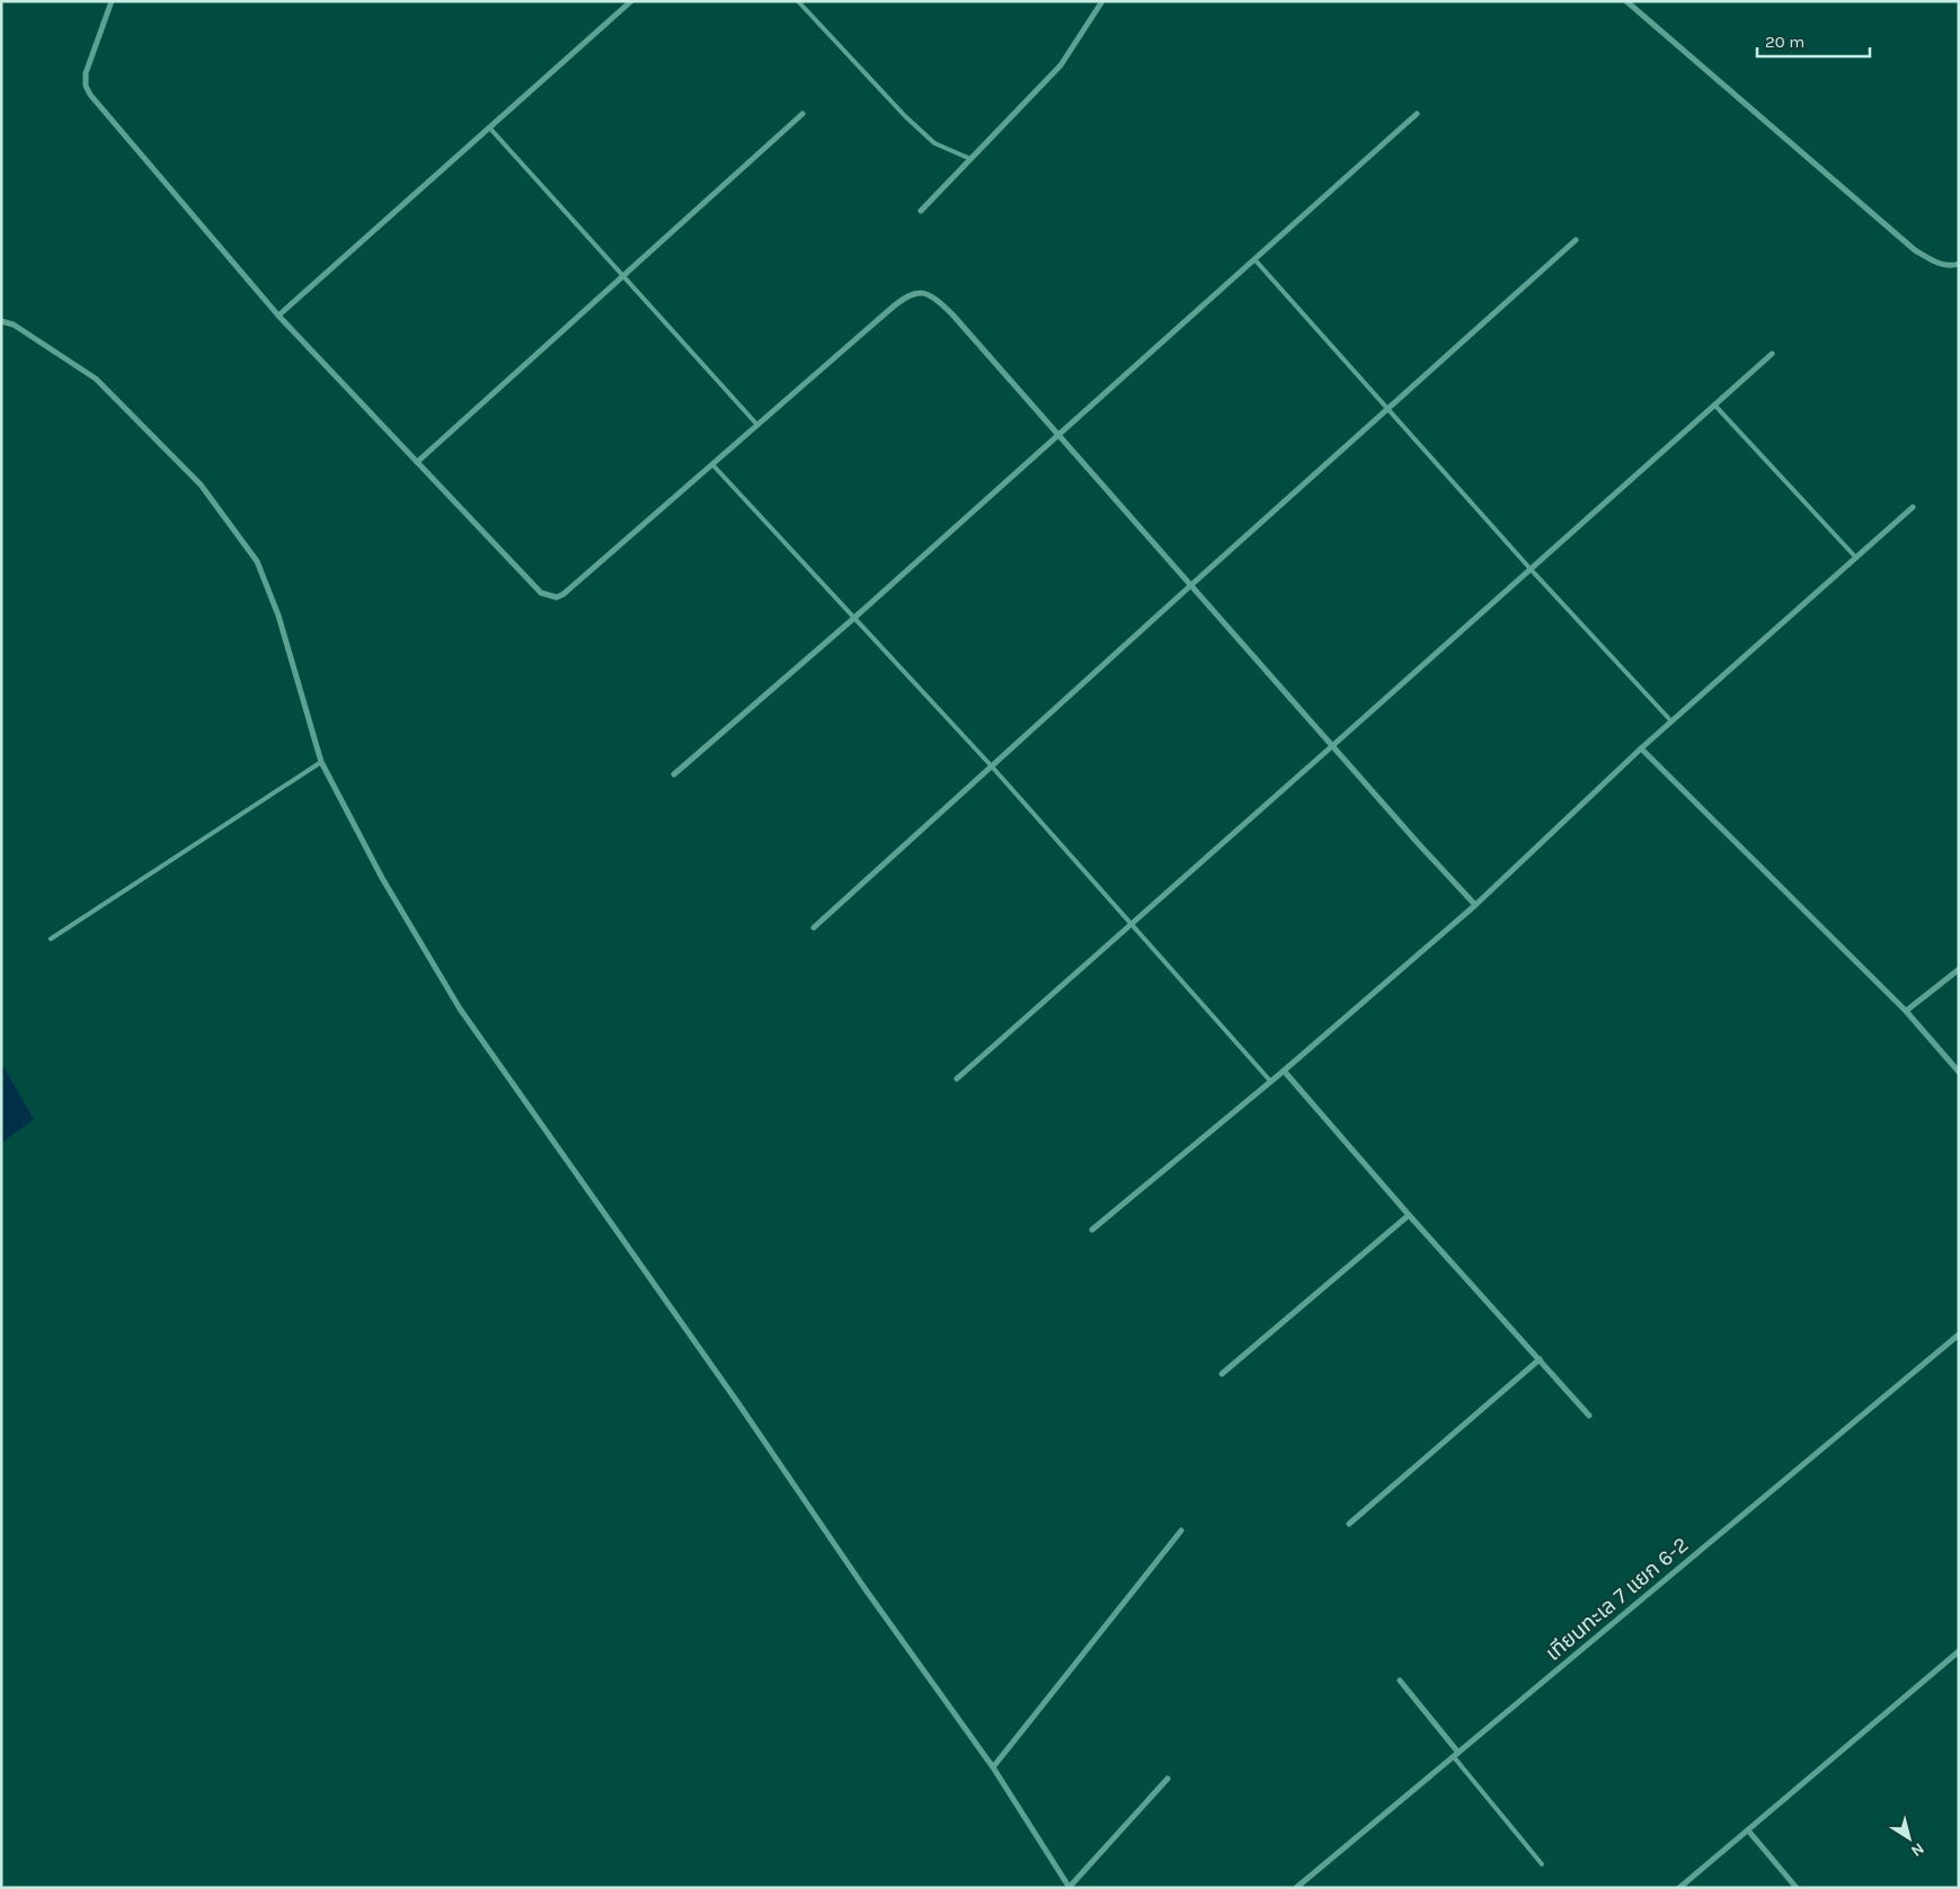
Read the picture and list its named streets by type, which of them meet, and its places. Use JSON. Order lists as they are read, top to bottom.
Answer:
{
  "streets": {
    "street": ["เทียนทะเล 7 แยก 6-2"]
  },
  "scale_bar": "20 m",
  "north": "bottom right"
}
